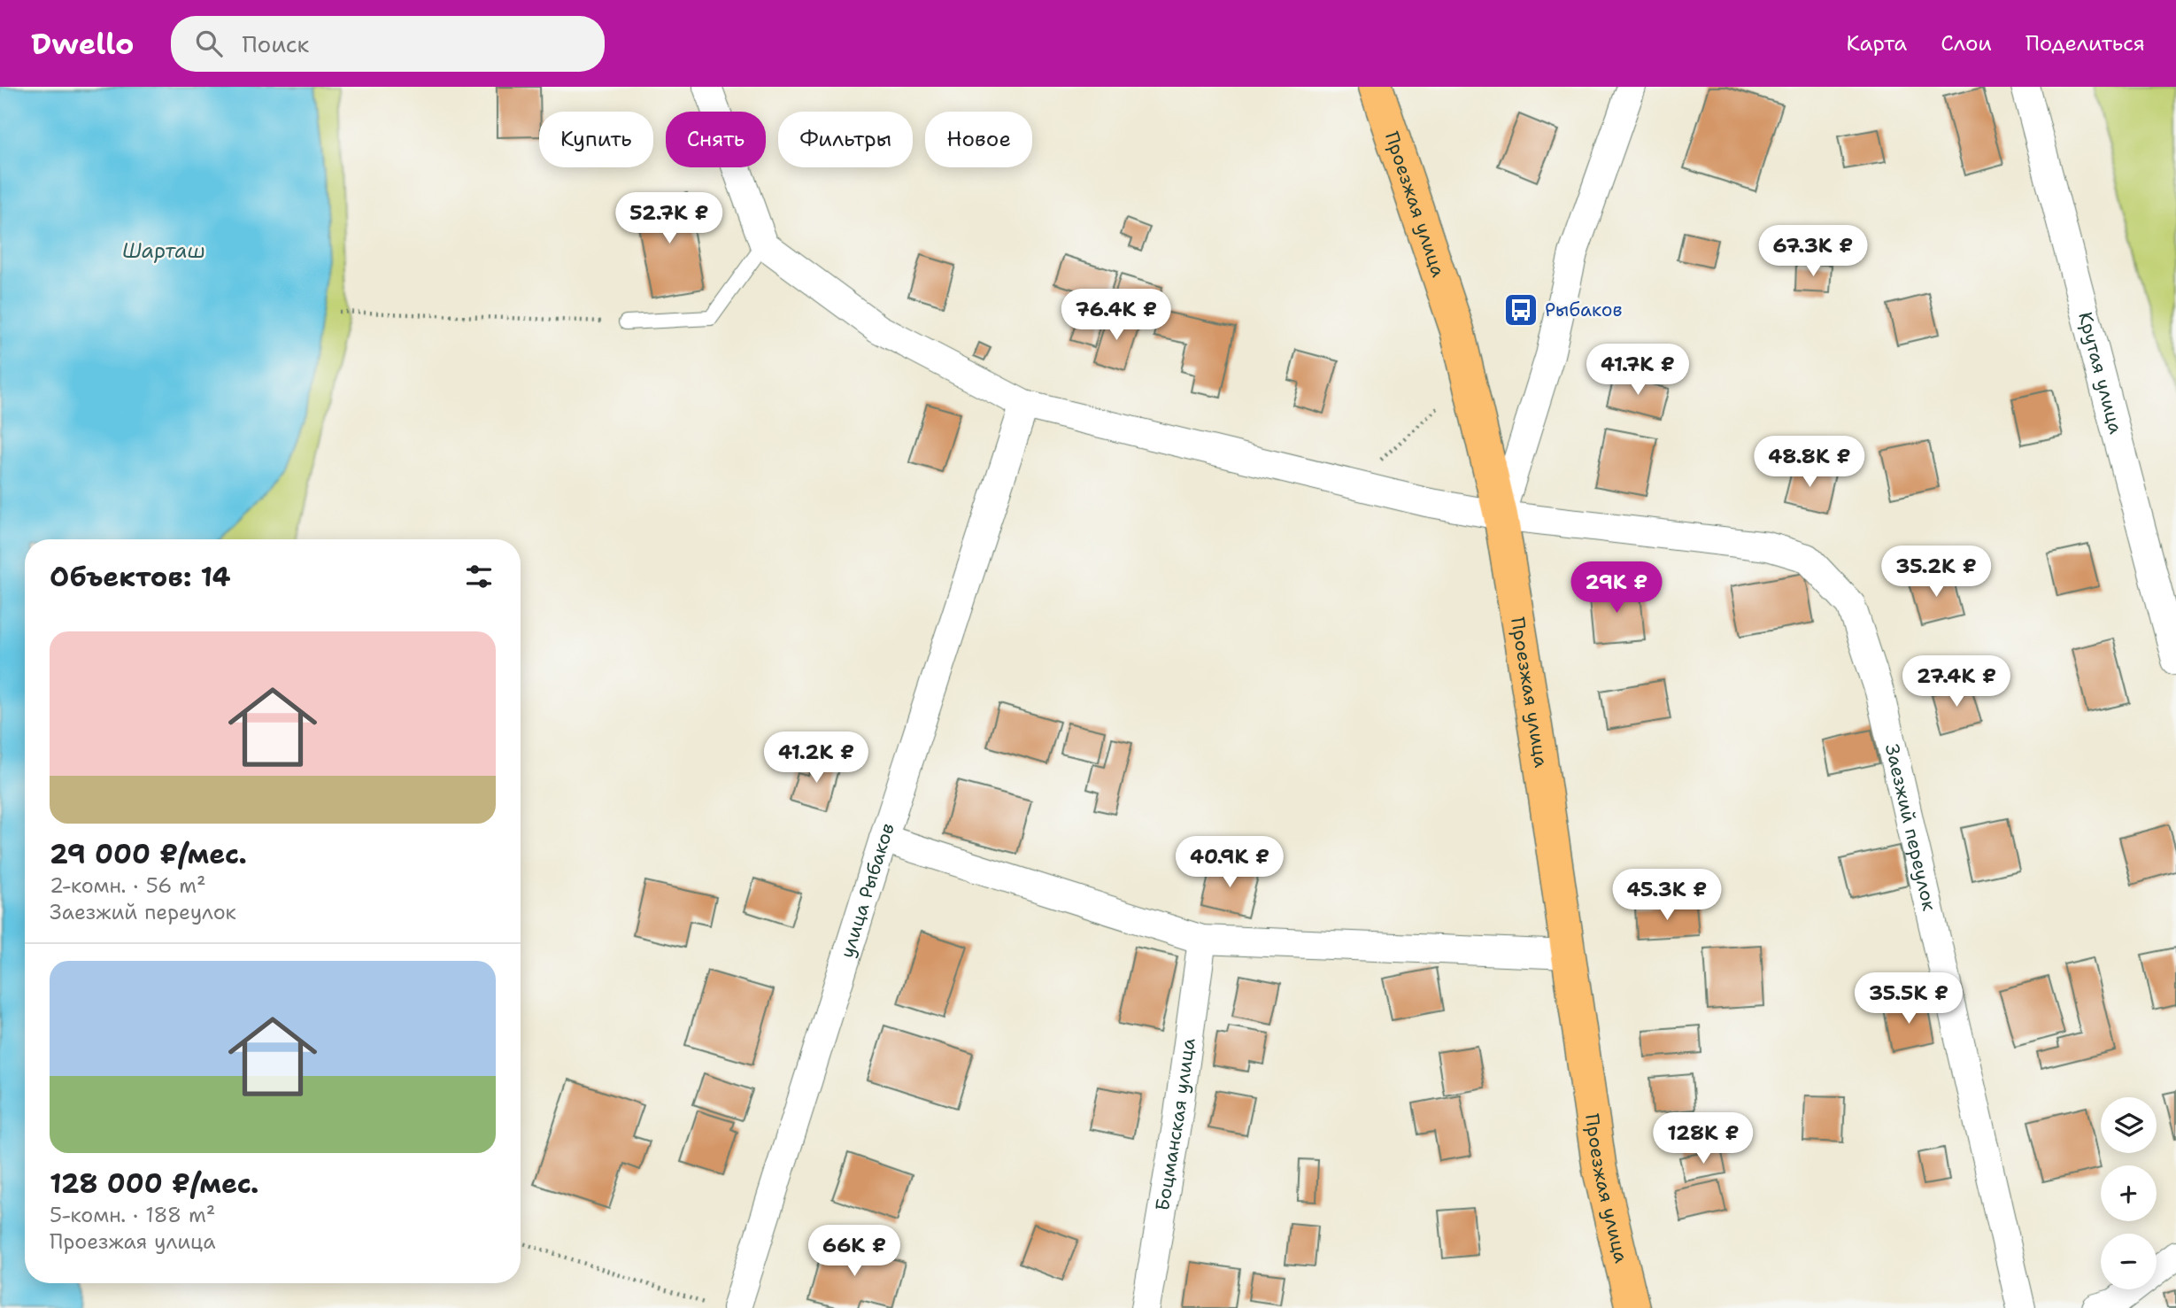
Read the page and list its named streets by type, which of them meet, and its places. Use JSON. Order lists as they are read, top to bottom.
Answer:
{
  "streets": {
    "main road": ["Проезжая улица"],
    "street": [
      "Крутая улица",
      "Заезжий переулок",
      "улица Рыбаков",
      "Боцманская улица"
    ]
  },
  "crossings": [
    ["Проезжая улица", "Заезжий переулок"],
    ["Заезжий переулок", "улица Рыбаков"]
  ],
  "water": ["Шарташ"],
  "places": {
    "bus stop": ["Рыбаков"]
  },
  "page": {
    "header": "Dwello",
    "search": "Поиск",
    "nav": ["Карта", "Слои", "Поделиться"],
    "chip": [
      "Купить",
      "Снять",
      "Фильтры",
      "Новое"
    ],
    "price": [
      "52.7K ₽",
      "67.3K ₽",
      "76.4K ₽",
      "41.7K ₽",
      "48.8K ₽",
      "35.2K ₽",
      "29K ₽",
      "27.4K ₽",
      "41.2K ₽",
      "40.9K ₽",
      "45.3K ₽",
      "35.5K ₽",
      "128K ₽",
      "66K ₽"
    ],
    "heading": "Объектов: 14",
    "list": [
      {
        "name": "29 000 ₽/мес.",
        "note": "2-комн. · 56 m² · Заезжий переулок"
      },
      {
        "name": "128 000 ₽/мес.",
        "note": "5-комн. · 188 m² · Проезжая улица"
      }
    ],
    "map_buttons": ["+", "−"]
  }
}
